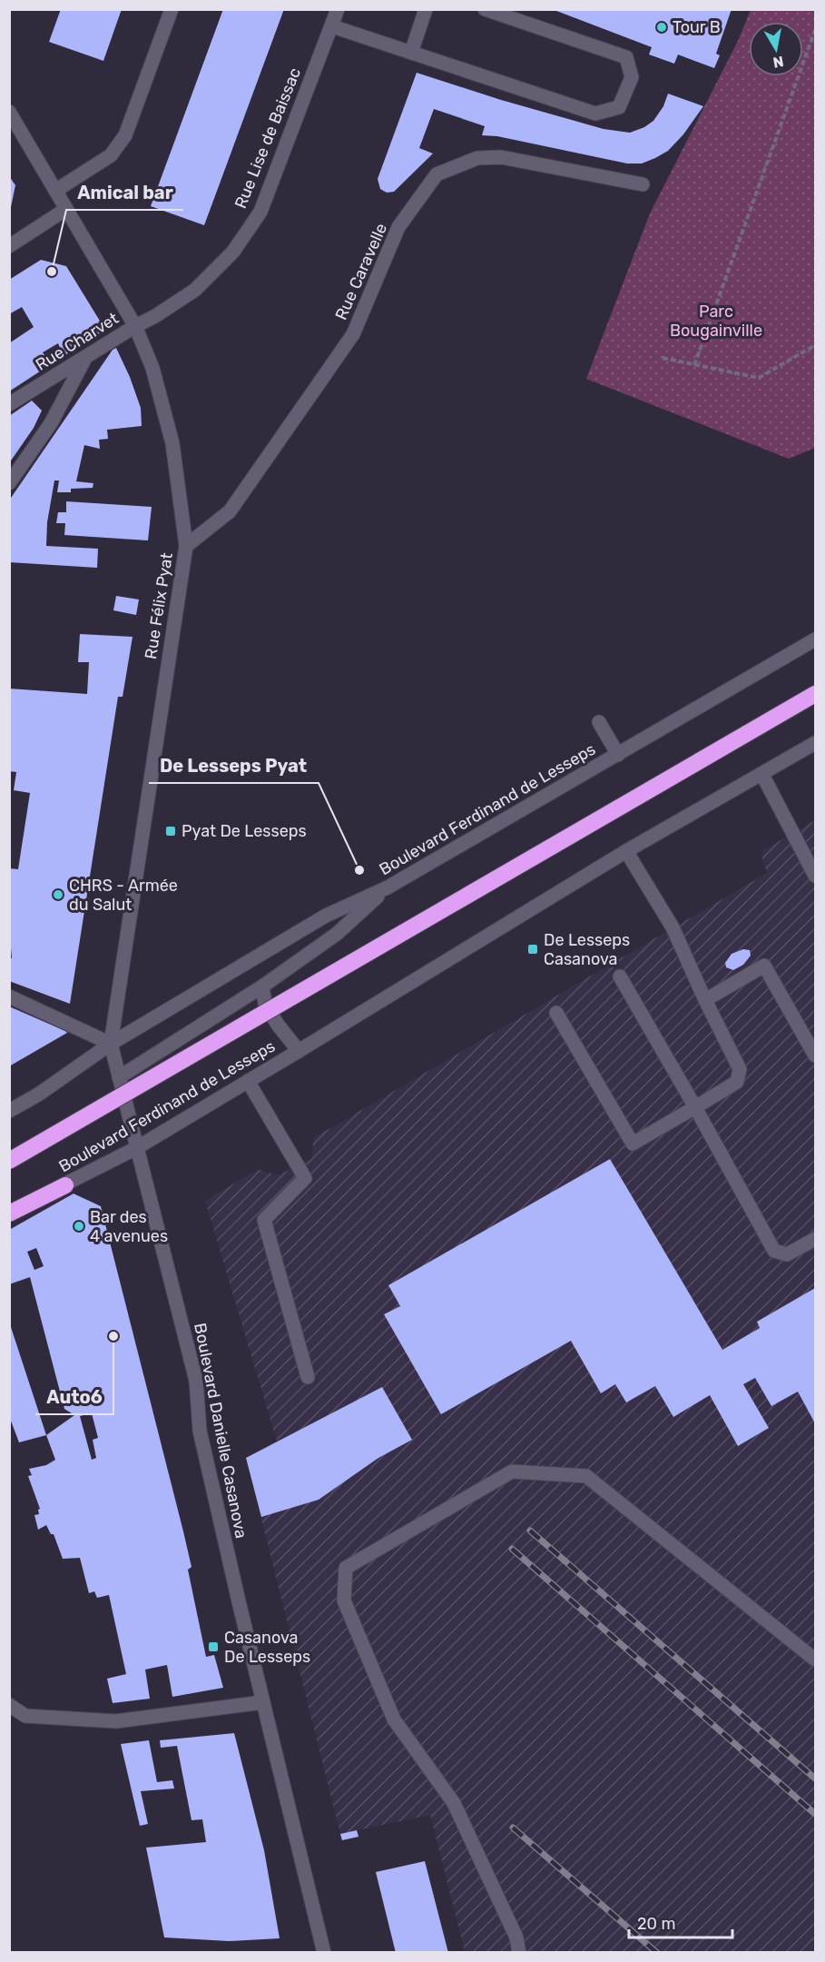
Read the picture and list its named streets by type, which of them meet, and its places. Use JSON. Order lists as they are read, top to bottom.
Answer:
{
  "streets": {
    "street": [
      "Rue Lise de Baissac",
      "Rue Caravelle",
      "Rue Charvet",
      "Rue Félix Pyat",
      "Boulevard Ferdinand de Lesseps",
      "Boulevard Danielle Casanova"
    ]
  },
  "crossings": [
    ["Rue Lise de Baissac", "Rue Charvet"],
    ["Rue Lise de Baissac", "Rue Félix Pyat"],
    ["Rue Caravelle", "Rue Félix Pyat"],
    ["Rue Charvet", "Rue Félix Pyat"],
    ["Rue Félix Pyat", "Boulevard Ferdinand de Lesseps"],
    ["Rue Félix Pyat", "Boulevard Danielle Casanova"],
    ["Boulevard Ferdinand de Lesseps", "Boulevard Danielle Casanova"]
  ],
  "parks": ["Parc Bougainville"],
  "places": {
    "other": [
      "Tour B",
      "Amical bar",
      "De Lesseps Pyat",
      "CHRS - Armée du Salut",
      "Bar des 4 avenues",
      "Auto6"
    ],
    "transit": ["Pyat De Lesseps", "De Lesseps Casanova", "Casanova De Lesseps"]
  },
  "scale_bar": "20 m",
  "north": "bottom"
}
